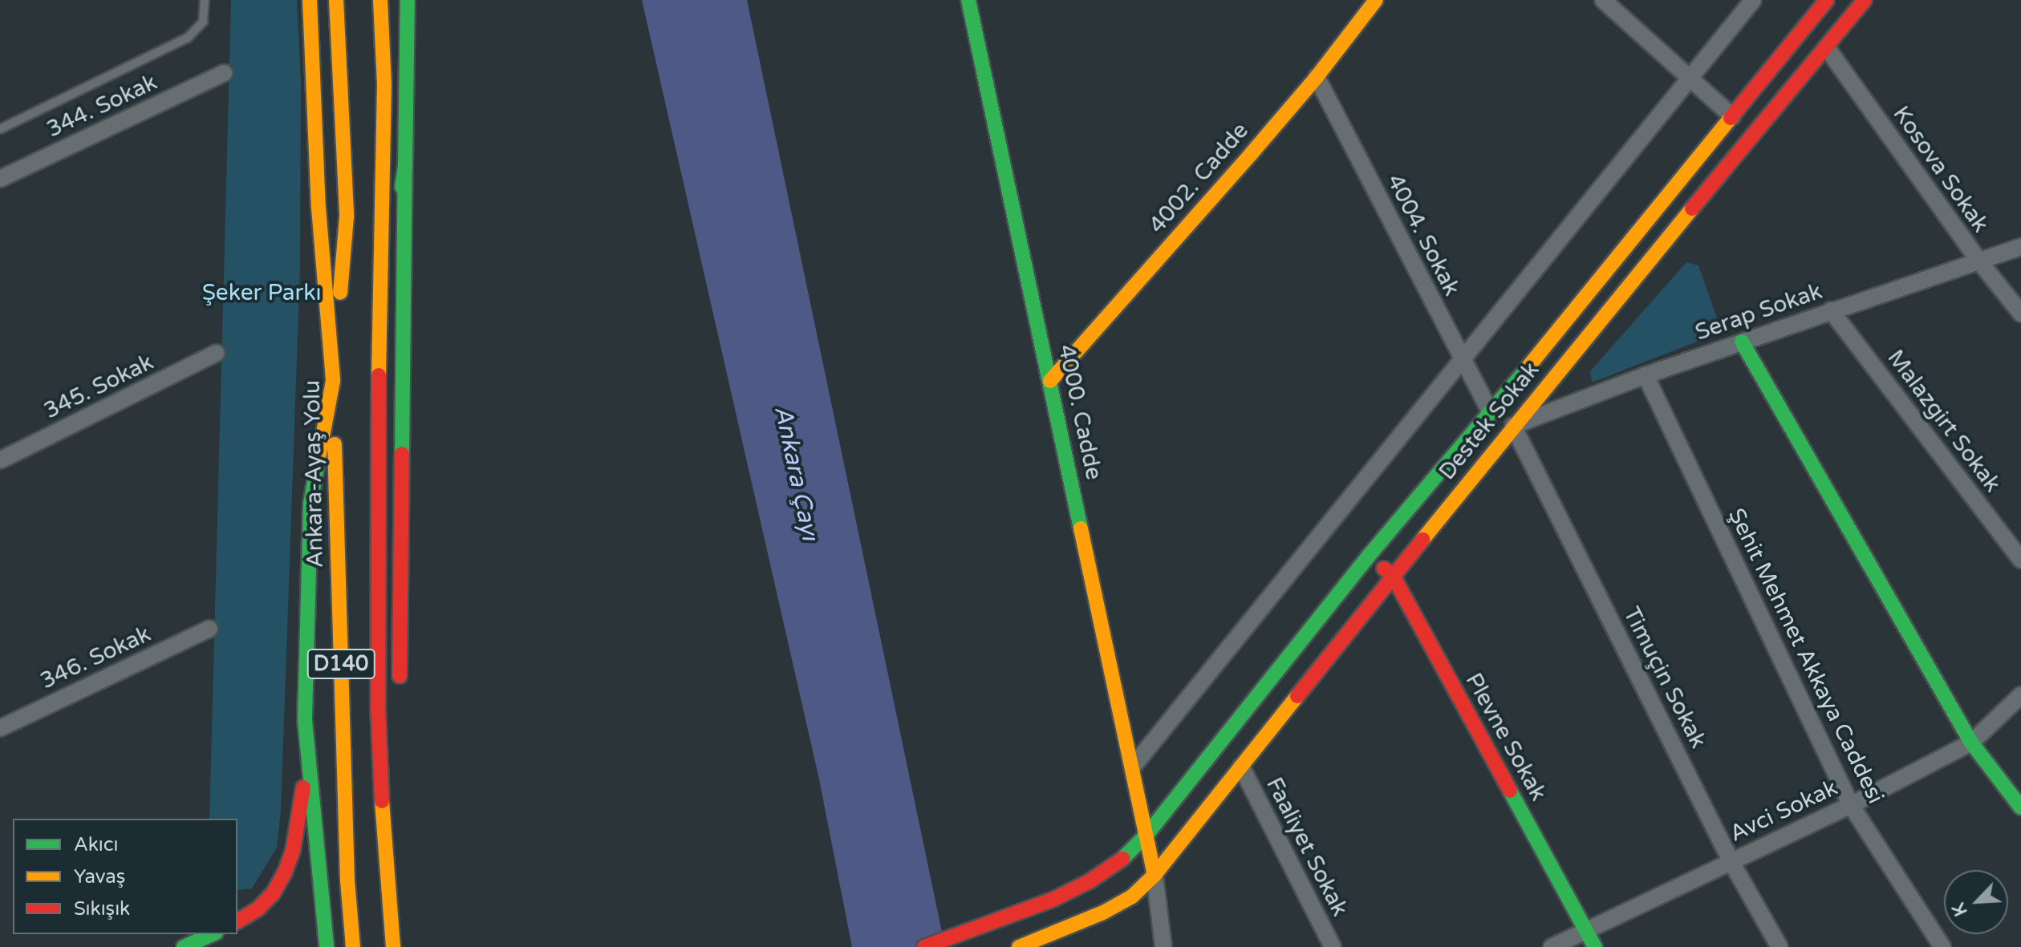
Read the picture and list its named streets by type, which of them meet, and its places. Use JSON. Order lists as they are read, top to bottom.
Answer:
{
  "streets": {
    "main road": [
      "4002. Cadde",
      "4000. Cadde",
      "Destek Sokak",
      "Ankara-Ayaş Yolu",
      "D140",
      "Plevne Sokak"
    ],
    "street": [
      "344. Sokak",
      "Kosova Sokak",
      "4004. Sokak",
      "Serap Sokak",
      "345. Sokak",
      "Malazgirt Sokak",
      "Şehit Mehmet Akkaya Caddesi",
      "346. Sokak",
      "Timuçin Sokak",
      "Avci Sokak",
      "Faaliyet Sokak"
    ]
  },
  "crossings": [
    ["Kosova Sokak", "Serap Sokak"],
    ["Kosova Sokak", "Destek Sokak"],
    ["4002. Cadde", "4004. Sokak"],
    ["4002. Cadde", "4000. Cadde"],
    ["4004. Sokak", "Destek Sokak"],
    ["Serap Sokak", "Destek Sokak"],
    ["Serap Sokak", "Malazgirt Sokak"],
    ["Serap Sokak", "Şehit Mehmet Akkaya Caddesi"],
    ["Serap Sokak", "Timuçin Sokak"],
    ["4000. Cadde", "Destek Sokak"],
    ["Destek Sokak", "Timuçin Sokak"],
    ["Destek Sokak", "Plevne Sokak"],
    ["Destek Sokak", "Faaliyet Sokak"],
    ["Şehit Mehmet Akkaya Caddesi", "Avci Sokak"],
    ["Timuçin Sokak", "Avci Sokak"],
    ["Plevne Sokak", "Avci Sokak"]
  ],
  "water": ["Ankara Çayı"],
  "parks": ["Şeker Parkı"],
  "legend": ["Akıcı", "Yavaş", "Sıkışık"],
  "north": "bottom left"
}
